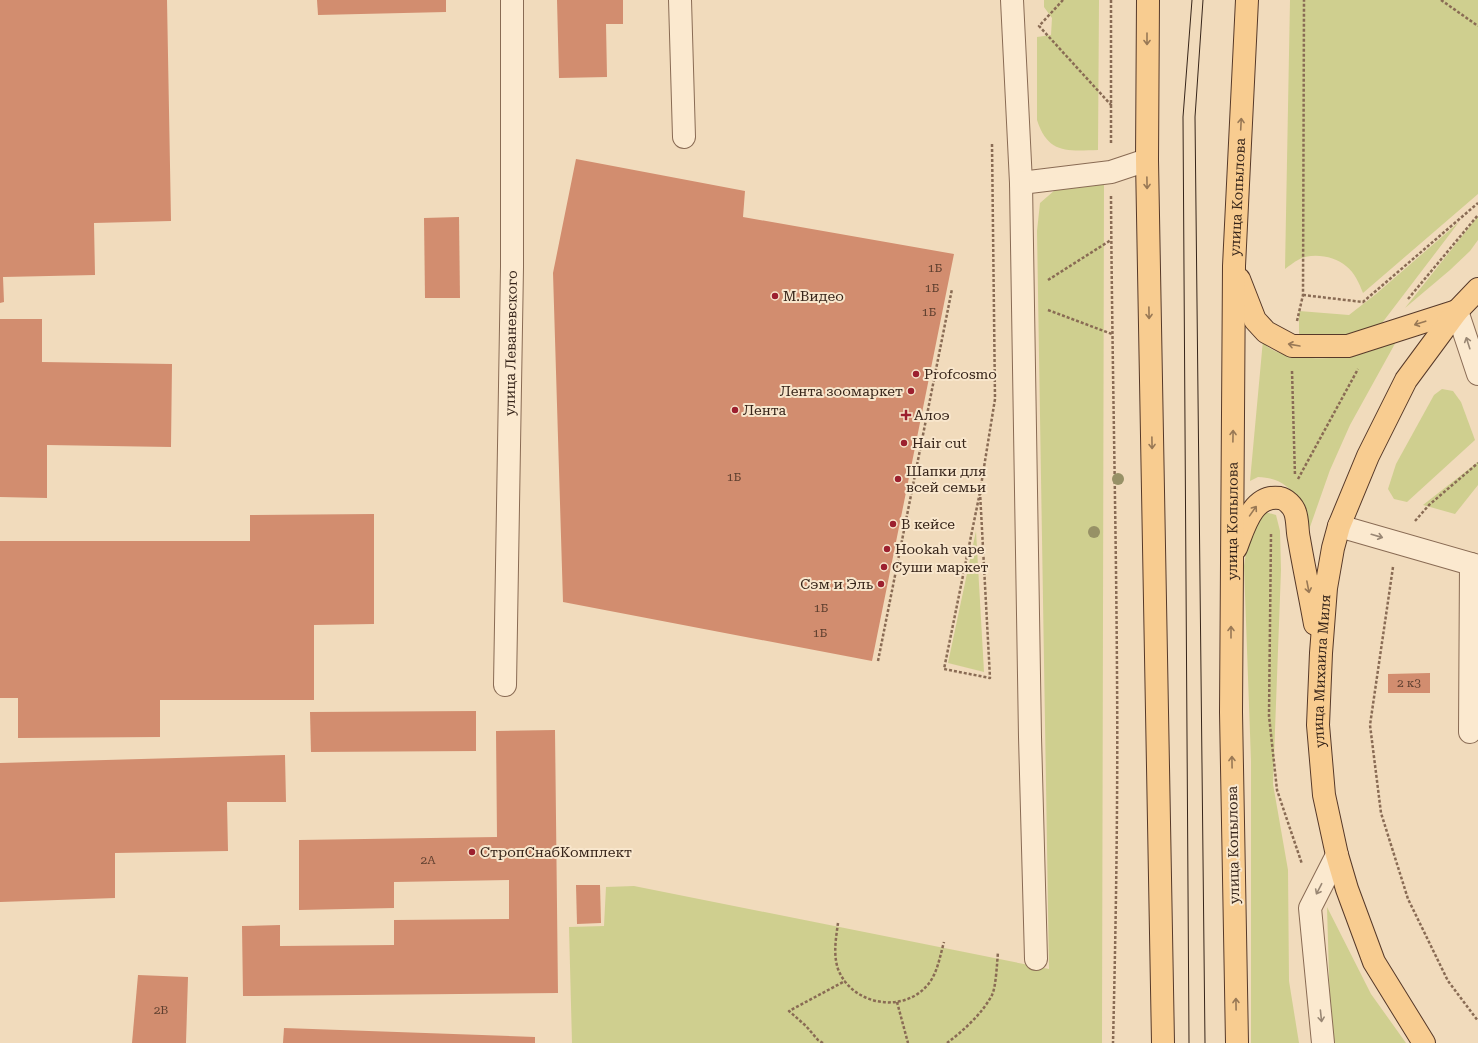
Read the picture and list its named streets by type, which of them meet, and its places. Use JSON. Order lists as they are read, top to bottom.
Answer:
{
  "streets": {
    "main road": ["улица Копылова", "улица Михаила Миля"],
    "street": ["улица Леваневского"]
  },
  "places": {
    "other": [
      "М.Видео",
      "Profcosmo",
      "Лента зоомаркет",
      "Лента",
      "Hair cut",
      "Шапки для всей семьи",
      "В кейсе",
      "Hookah vape",
      "Суши маркет",
      "Сэм и Эль",
      "СтропСнабКомплект"
    ],
    "health": ["Алоэ"]
  },
  "house_numbers": [
    "1Б",
    "1Б",
    "1Б",
    "1Б",
    "1Б",
    "1Б",
    "2 к3",
    "2А",
    "2В"
  ]
}
